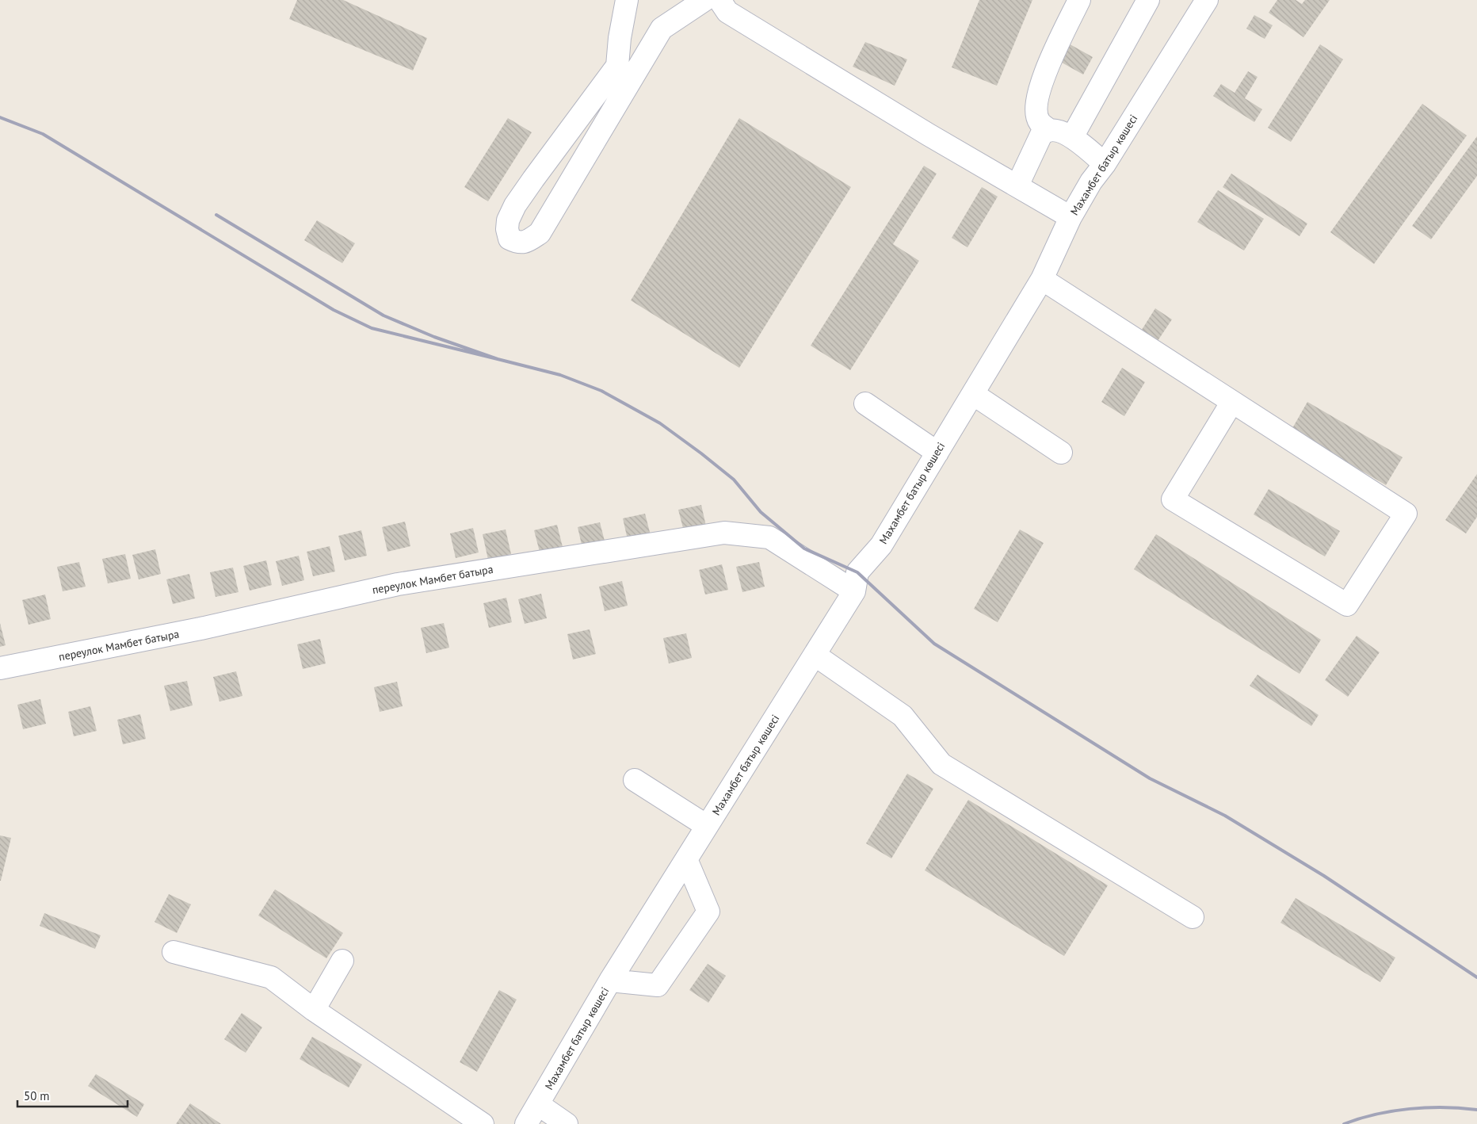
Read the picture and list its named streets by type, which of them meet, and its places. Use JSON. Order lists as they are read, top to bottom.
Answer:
{
  "streets": {
    "street": ["Махамбет батыр көшесі", "переулок Мамбет батыра"]
  },
  "crossings": [
    ["Махамбет батыр көшесі", "переулок Мамбет батыра"]
  ],
  "scale_bar": "50 m"
}
